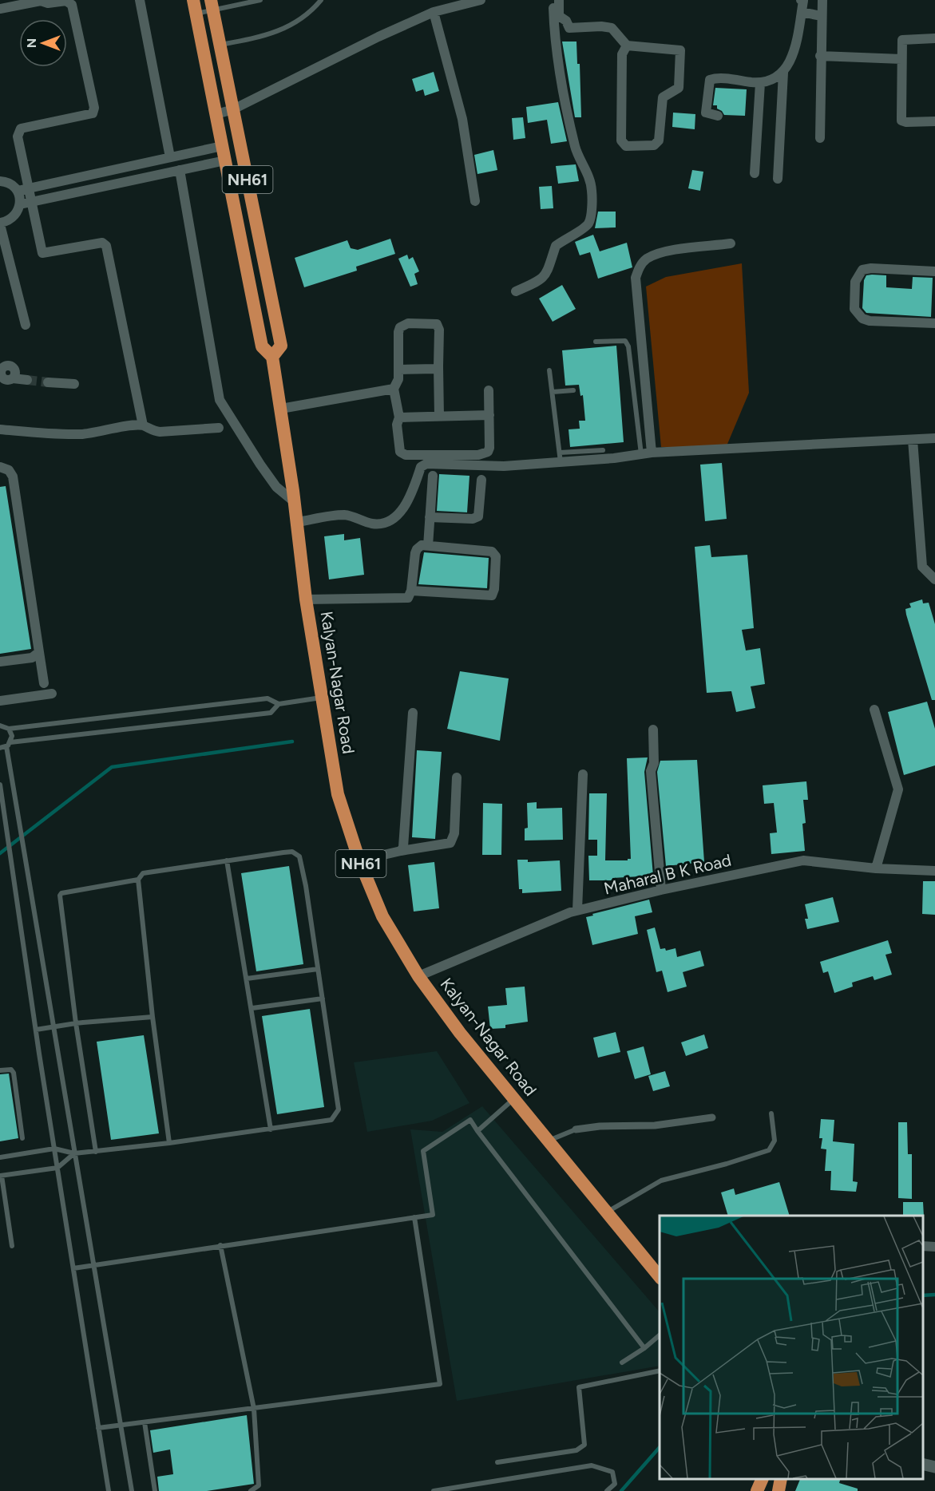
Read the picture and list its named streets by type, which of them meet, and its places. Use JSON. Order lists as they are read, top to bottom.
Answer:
{
  "streets": {
    "highway": ["NH61", "Kalyan-Nagar Road"],
    "street": ["Maharal B K Road"]
  },
  "crossings": [
    ["Kalyan-Nagar Road", "Maharal B K Road"]
  ],
  "north": "left"
}
